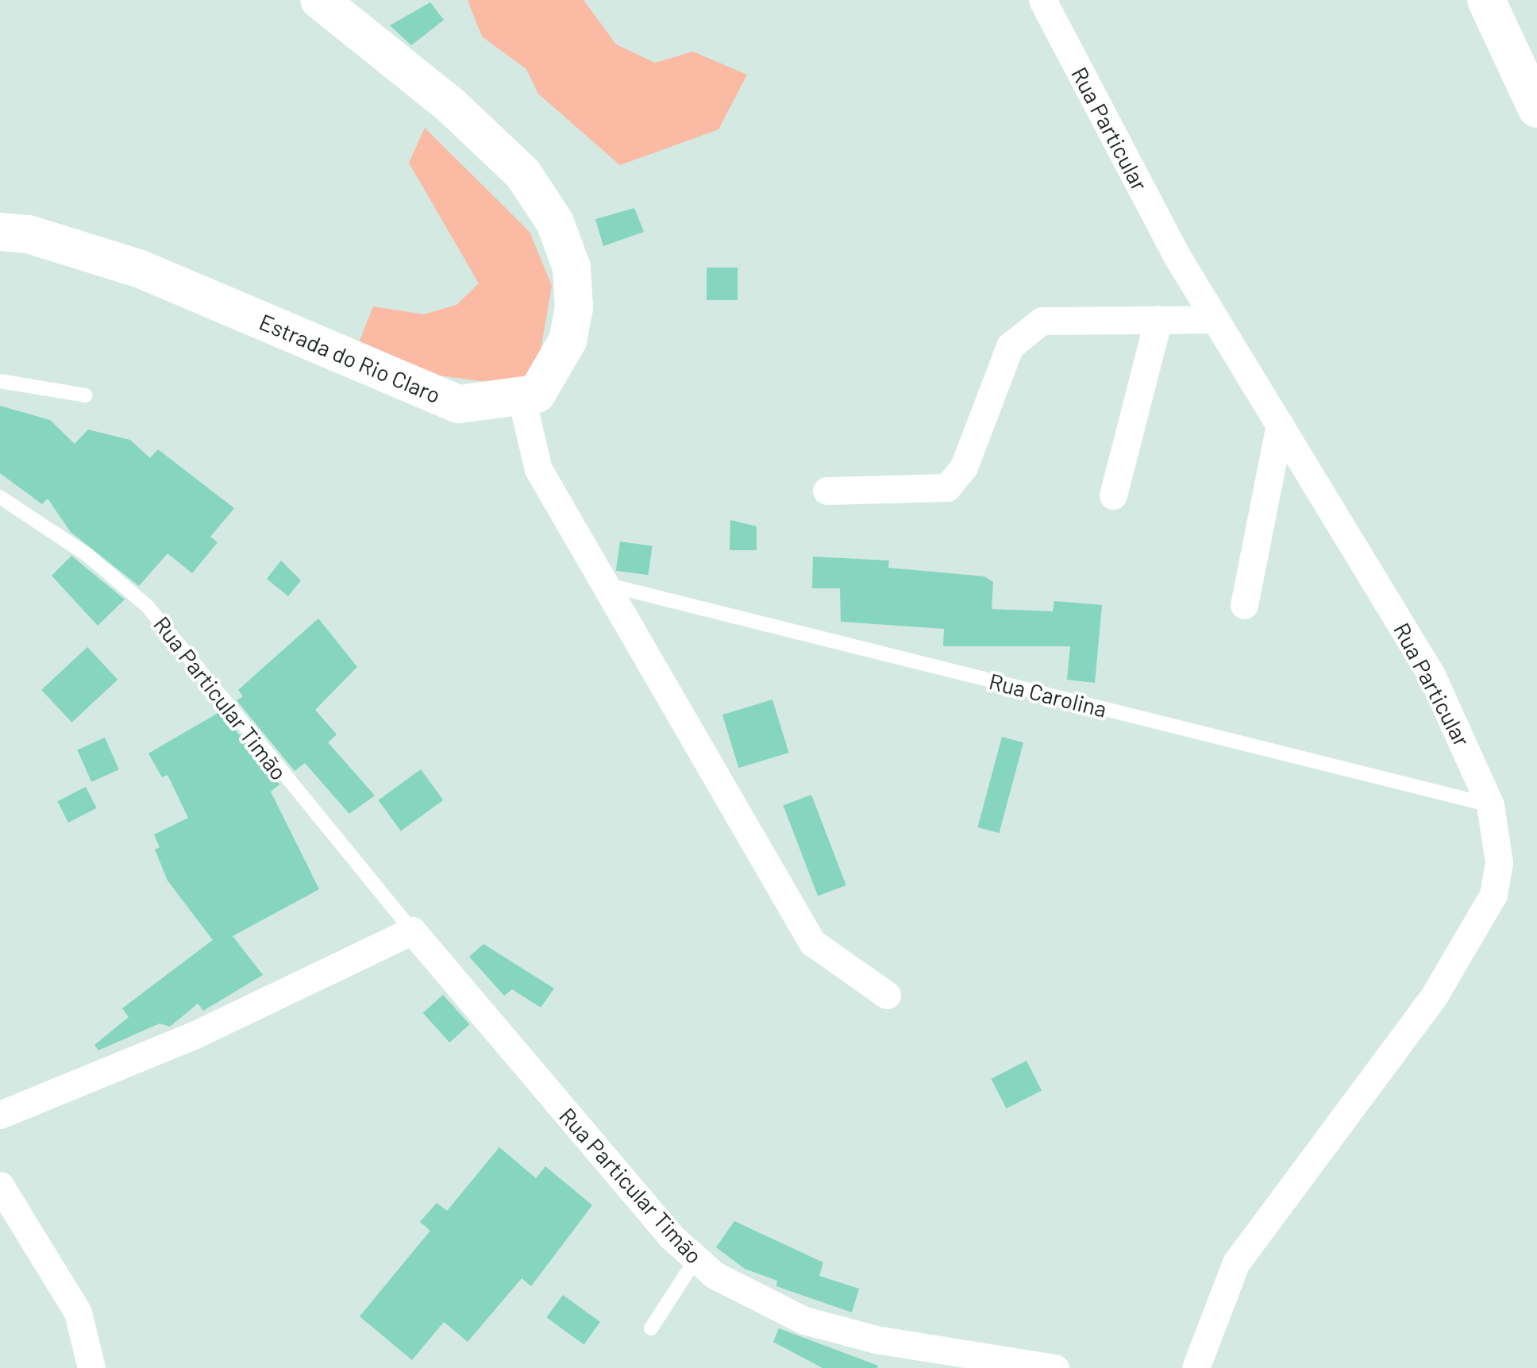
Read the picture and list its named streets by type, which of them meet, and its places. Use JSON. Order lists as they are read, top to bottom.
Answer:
{
  "streets": {
    "main road": ["Estrada do Rio Claro"],
    "street": ["Rua Particular", "Rua Particular Timão"],
    "lane": ["Rua Carolina"]
  },
  "crossings": [
    ["Rua Particular", "Rua Carolina"]
  ]
}
